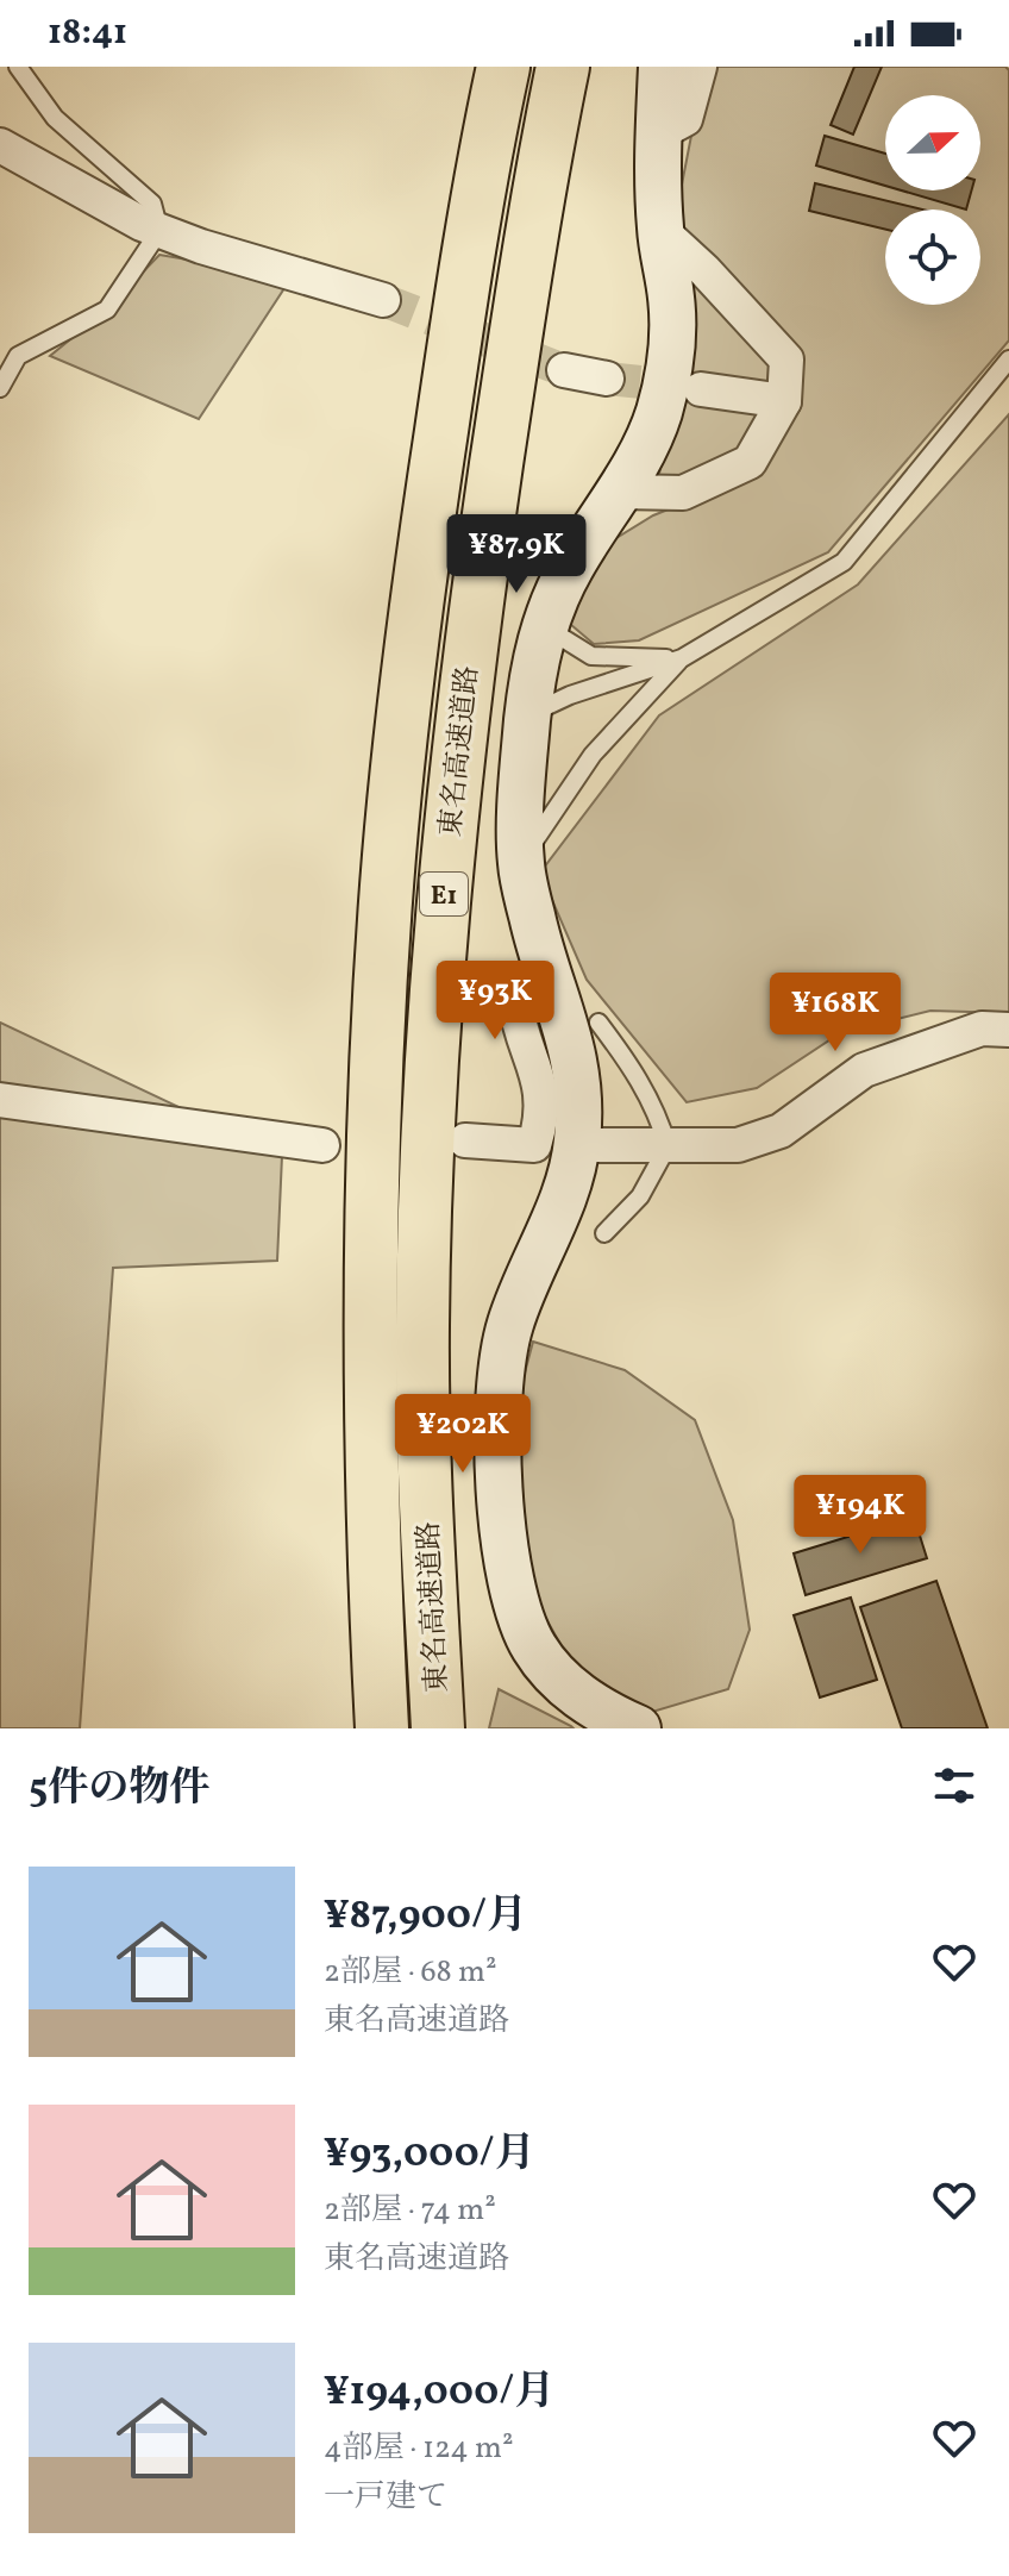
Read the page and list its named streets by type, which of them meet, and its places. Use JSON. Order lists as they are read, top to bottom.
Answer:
{
  "streets": {
    "highway": ["東名高速道路", "E1"]
  },
  "north": "right",
  "page": {
    "status": "18:41",
    "price": [
      "¥87.9K",
      "¥93K",
      "¥168K",
      "¥202K",
      "¥194K"
    ],
    "heading": "5件の物件",
    "list": [
      {
        "name": "¥87,900/月",
        "note": "2部屋 · 68 m² · 東名高速道路"
      },
      {
        "name": "¥93,000/月",
        "note": "2部屋 · 74 m² · 東名高速道路"
      },
      {
        "name": "¥194,000/月",
        "note": "4部屋 · 124 m² · 一戸建て"
      }
    ]
  }
}
